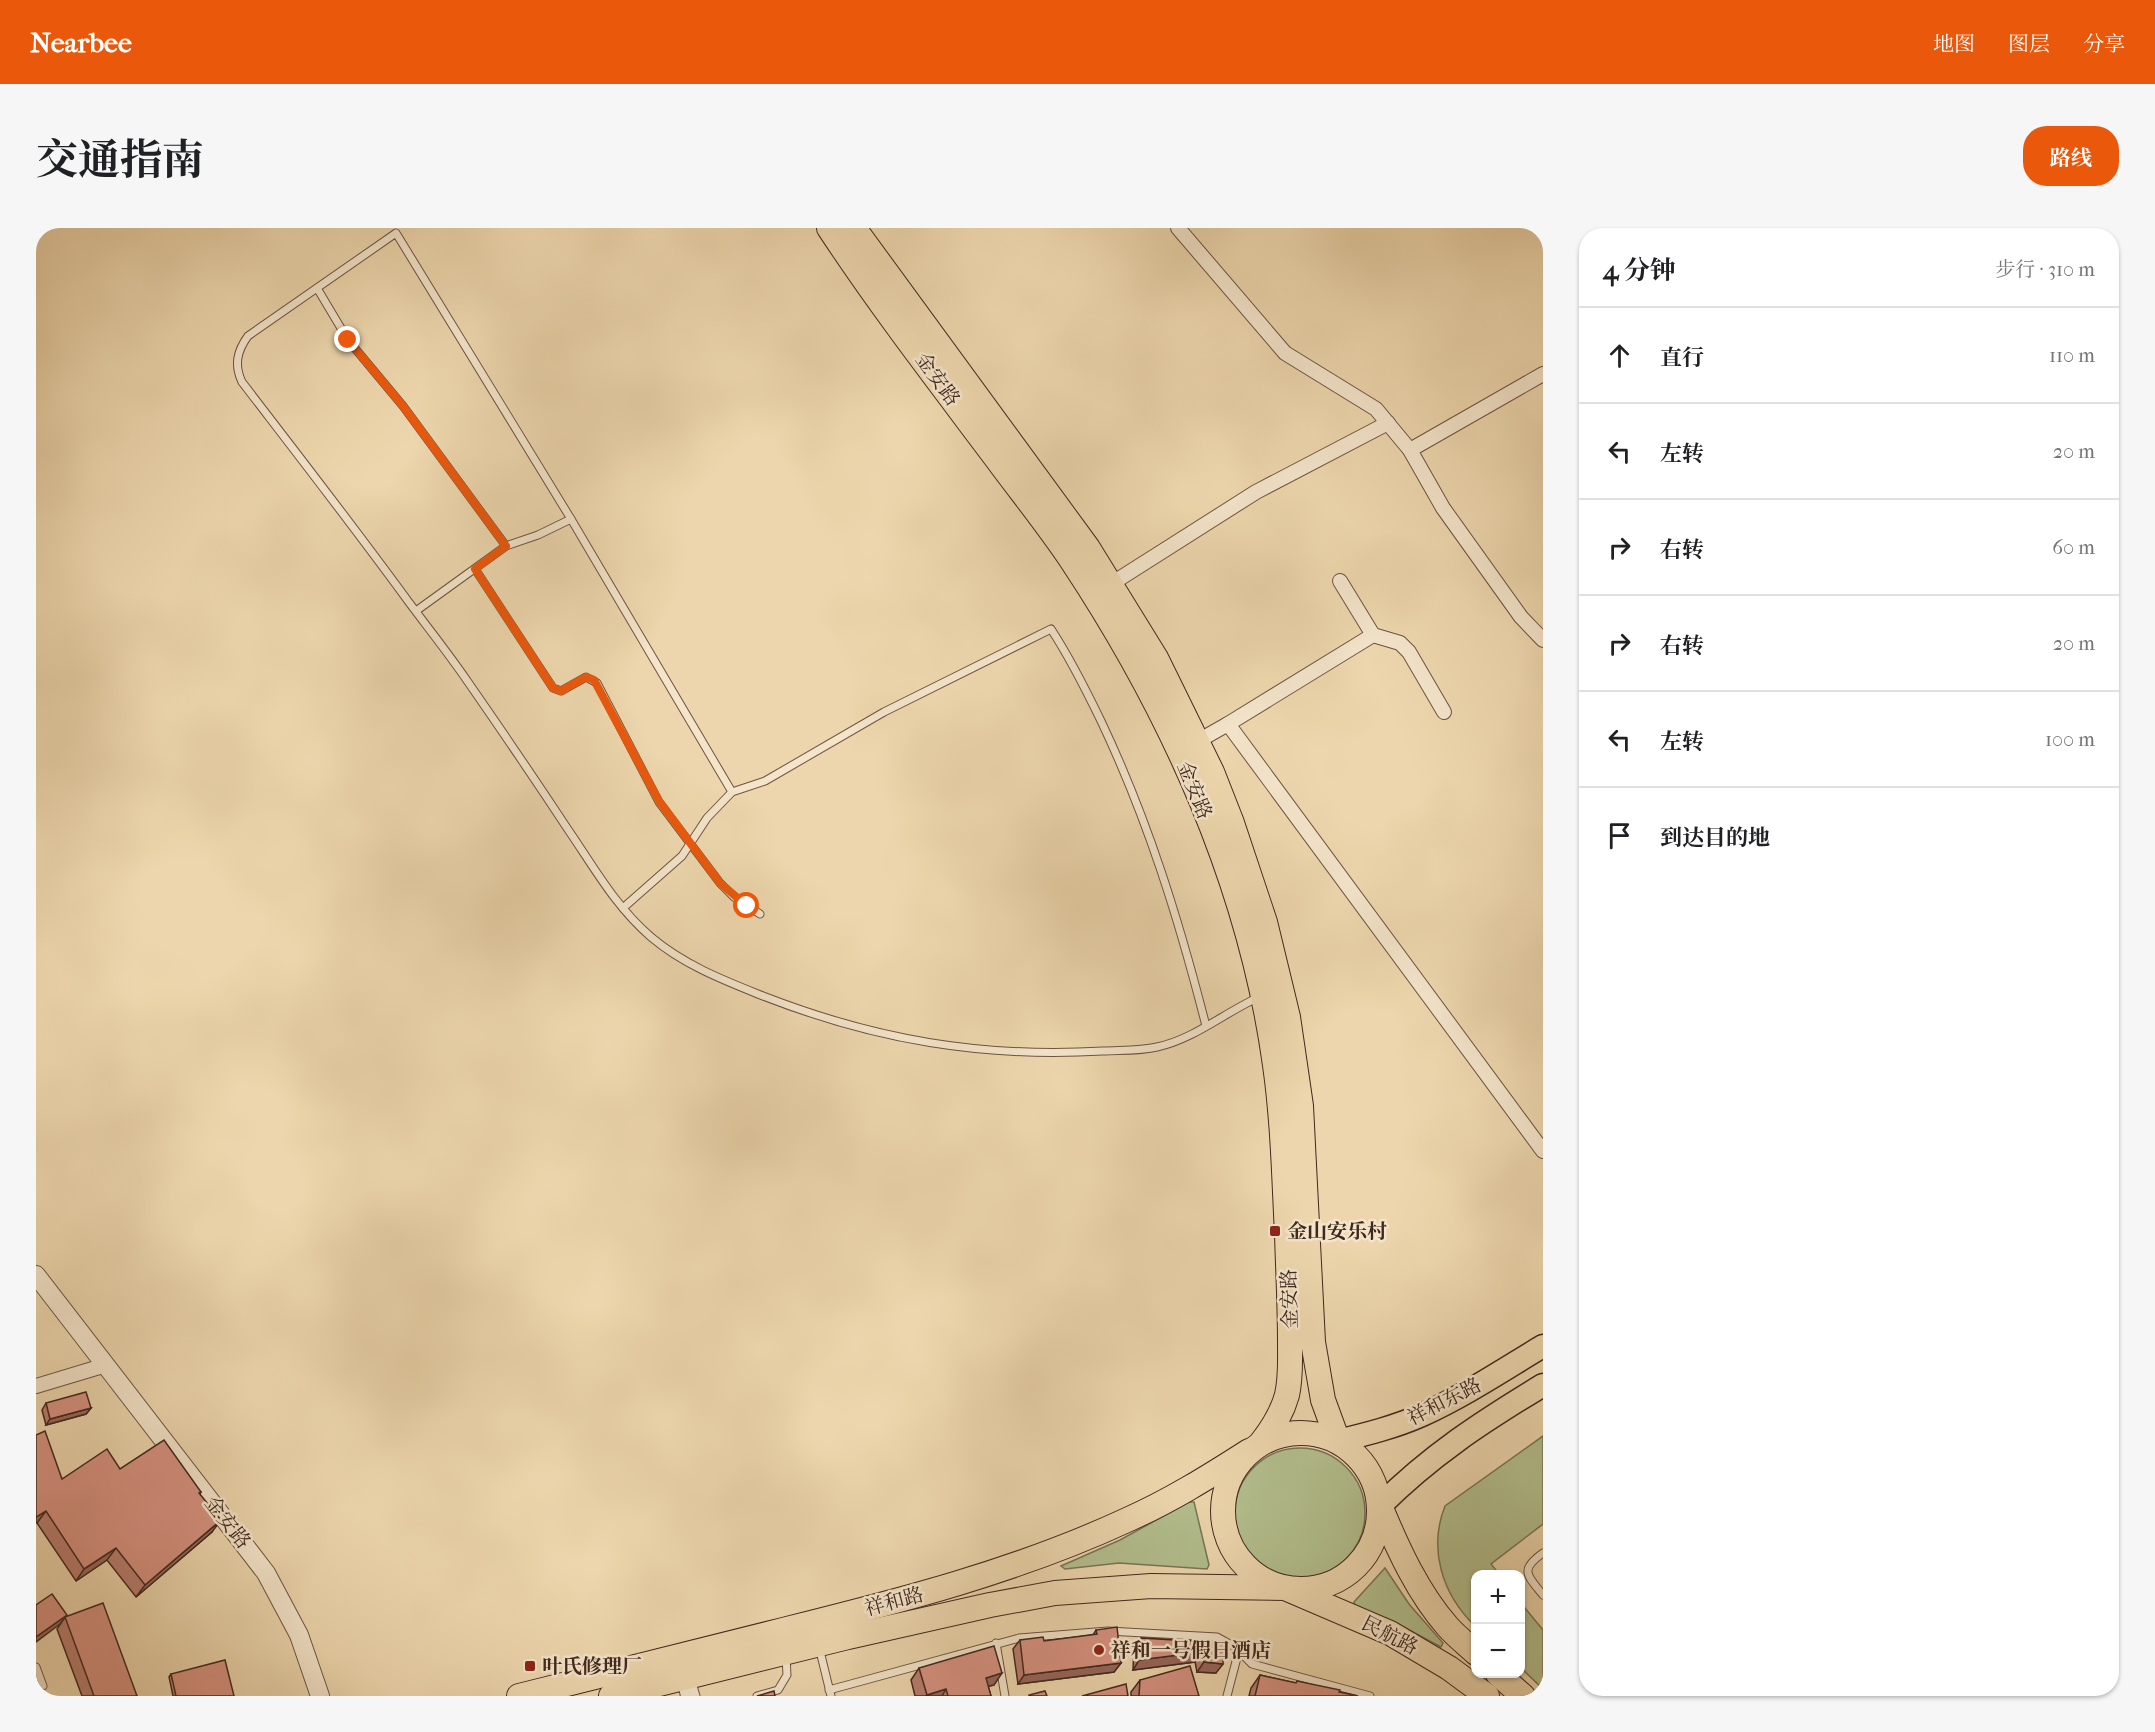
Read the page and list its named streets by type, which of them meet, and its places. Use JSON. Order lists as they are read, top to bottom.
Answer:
{
  "streets": {
    "highway": ["金安路", "祥和路", "民航路"],
    "main road": ["祥和东路"]
  },
  "crossings": [
    ["金安路", "祥和东路"],
    ["金安路", "祥和路"],
    ["金安路", "民航路"],
    ["祥和东路", "祥和路"],
    ["祥和东路", "民航路"],
    ["祥和路", "民航路"]
  ],
  "places": {
    "transit": ["金山安乐村", "叶氏修理厂"],
    "other": ["祥和一号假日酒店"]
  },
  "page": {
    "header": "Nearbee",
    "nav": ["地图", "图层", "分享"],
    "title": "交通指南",
    "buttons": "路线",
    "heading": ["4 分钟", "步行 · 310 m"],
    "list": [
      ["直行", "110 m"],
      ["左转", "20 m"],
      ["右转", "60 m"],
      ["右转", "20 m"],
      ["左转", "100 m"],
      "到达目的地"
    ],
    "map_buttons": ["+", "−"]
  }
}
